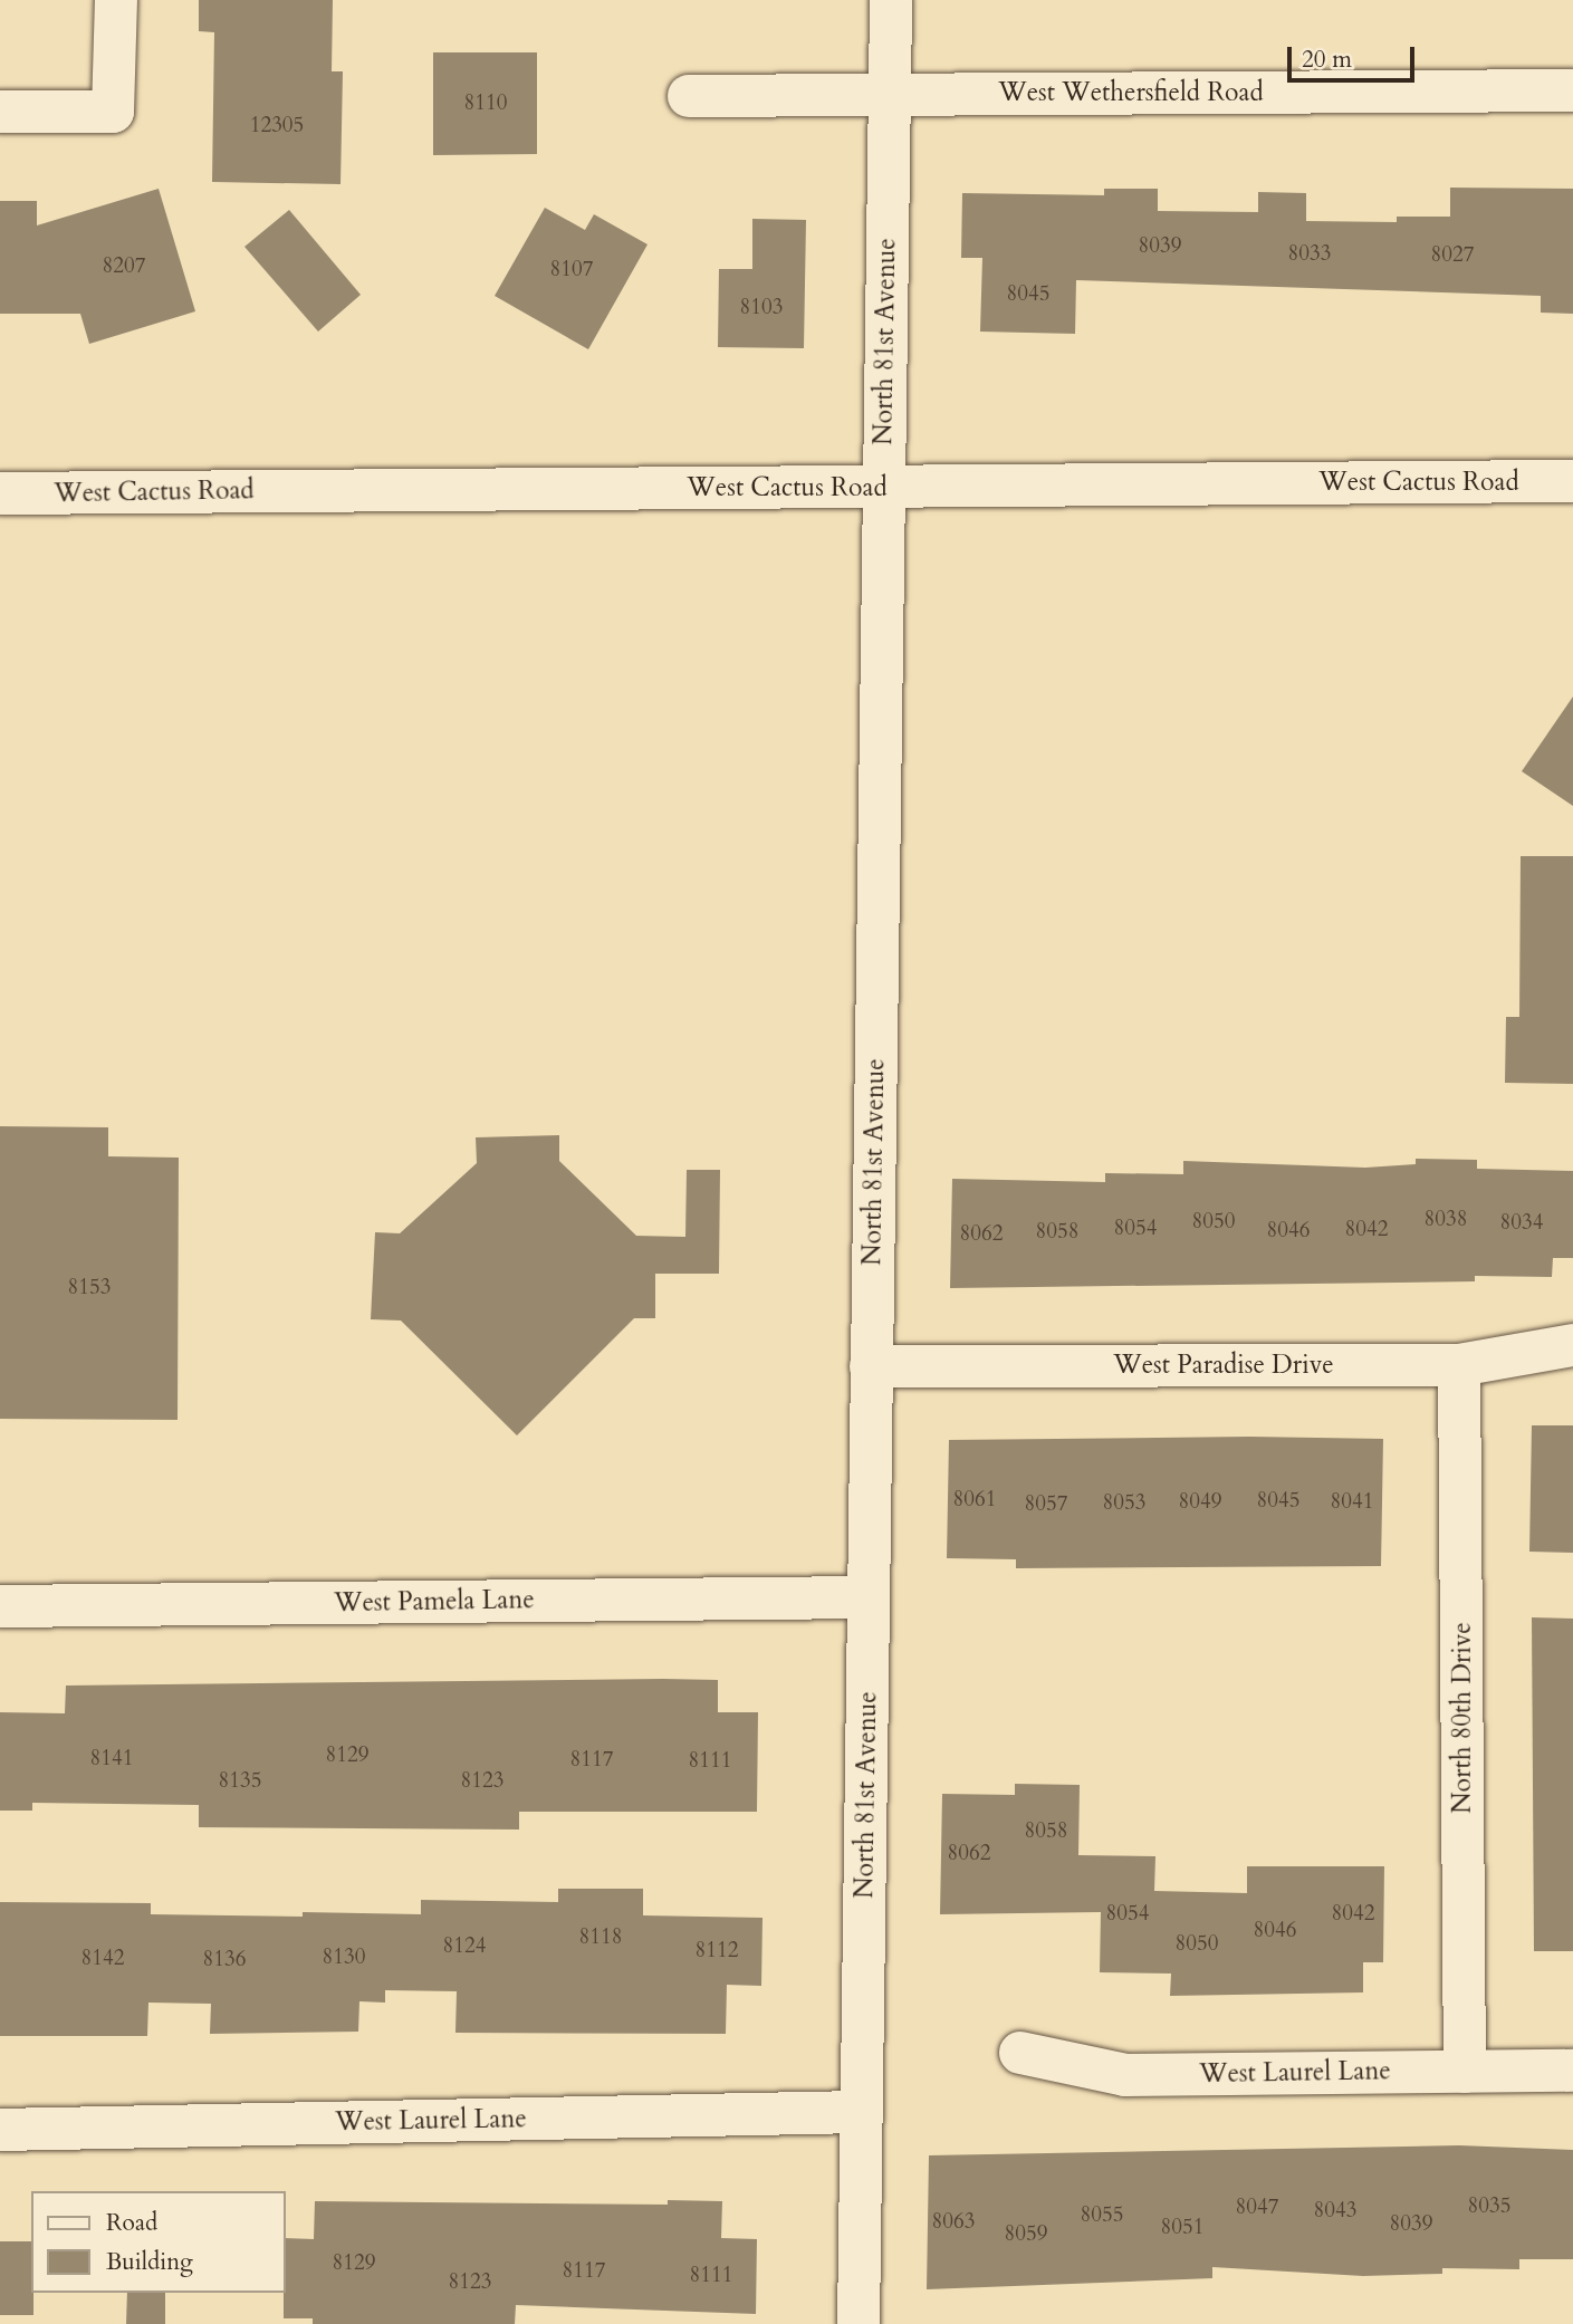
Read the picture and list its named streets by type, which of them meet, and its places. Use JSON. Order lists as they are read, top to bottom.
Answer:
{
  "streets": {
    "street": [
      "West Wethersfield Road",
      "North 81st Avenue",
      "West Cactus Road",
      "West Paradise Drive",
      "West Pamela Lane",
      "North 80th Drive",
      "West Laurel Lane"
    ]
  },
  "crossings": [
    ["West Wethersfield Road", "North 81st Avenue"],
    ["North 81st Avenue", "West Cactus Road"],
    ["North 81st Avenue", "West Paradise Drive"],
    ["North 81st Avenue", "West Pamela Lane"],
    ["North 81st Avenue", "West Laurel Lane"],
    ["West Paradise Drive", "North 80th Drive"],
    ["North 80th Drive", "West Laurel Lane"]
  ],
  "house_numbers": [
    "8110",
    "12305",
    "8039",
    "8033",
    "8027",
    "8207",
    "8107",
    "8045",
    "8103",
    "8038",
    "8050",
    "8034",
    "8054",
    "8042",
    "8046",
    "8058",
    "8062",
    "8153",
    "8061",
    "8045",
    "8049",
    "8041",
    "8053",
    "8057",
    "8129",
    "8141",
    "8117",
    "8111",
    "8135",
    "8123",
    "8058",
    "8062",
    "8054",
    "8042",
    "8046",
    "8118",
    "8050",
    "8124",
    "8112",
    "8130",
    "8142",
    "8136",
    "8035",
    "8047",
    "8043",
    "8055",
    "8063",
    "8039",
    "8051",
    "8059",
    "8129",
    "8117",
    "8111",
    "8123"
  ],
  "legend": ["Road", "Building"],
  "scale_bar": "20 m"
}
